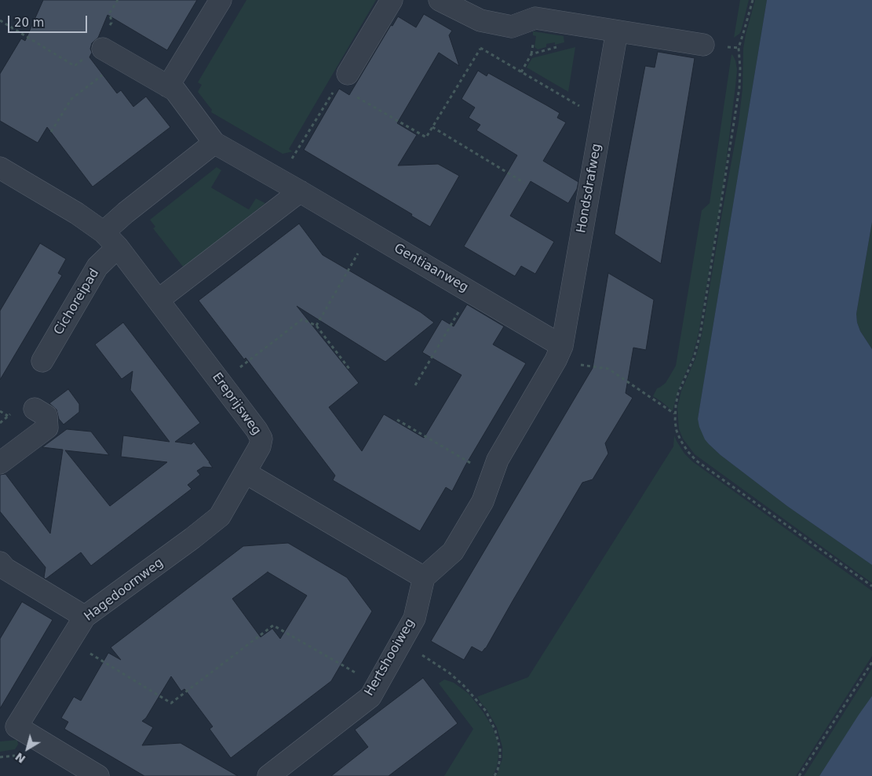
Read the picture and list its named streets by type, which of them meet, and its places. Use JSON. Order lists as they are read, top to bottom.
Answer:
{
  "streets": {
    "street": [
      "Hondsdrafweg",
      "Gentiaanweg",
      "Cichoreipad",
      "Ereprijsweg",
      "Hagedoornweg",
      "Hertshooiweg"
    ]
  },
  "crossings": [
    ["Hondsdrafweg", "Gentiaanweg"],
    ["Cichoreipad", "Ereprijsweg"],
    ["Ereprijsweg", "Hagedoornweg"]
  ],
  "scale_bar": "20 m",
  "north": "bottom left"
}
